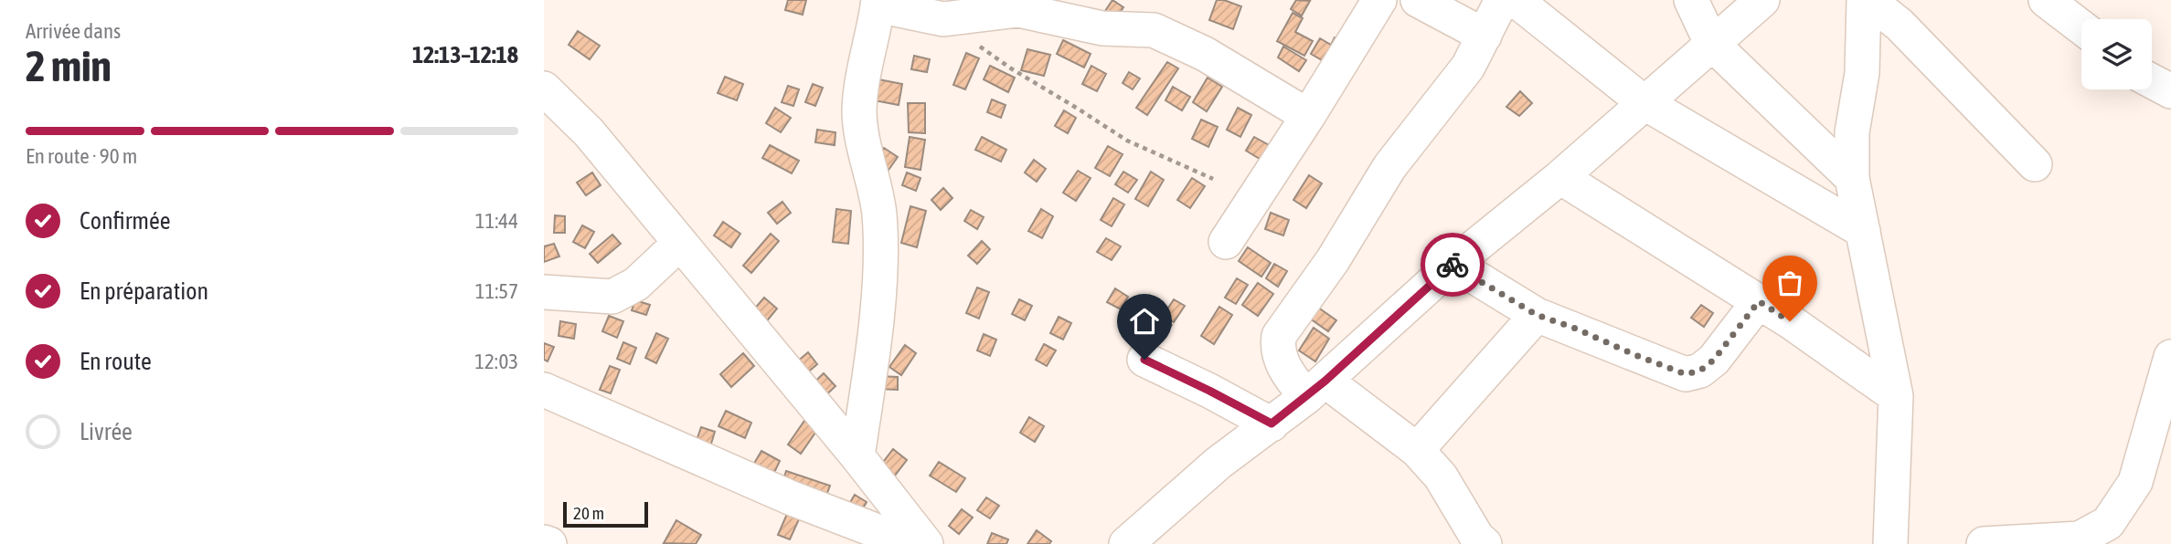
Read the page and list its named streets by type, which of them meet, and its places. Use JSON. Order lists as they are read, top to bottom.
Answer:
{
  "scale_bar": "20 m",
  "page": {
    "heading": ["2 min", "Arrivée dans", "12:13–12:18"],
    "bar": "En route · 90 m",
    "list": [
      ["Confirmée", "11:44"],
      ["En préparation", "11:57"],
      ["En route", "12:03"],
      "Livrée"
    ],
    "scale": "20 m"
  }
}
